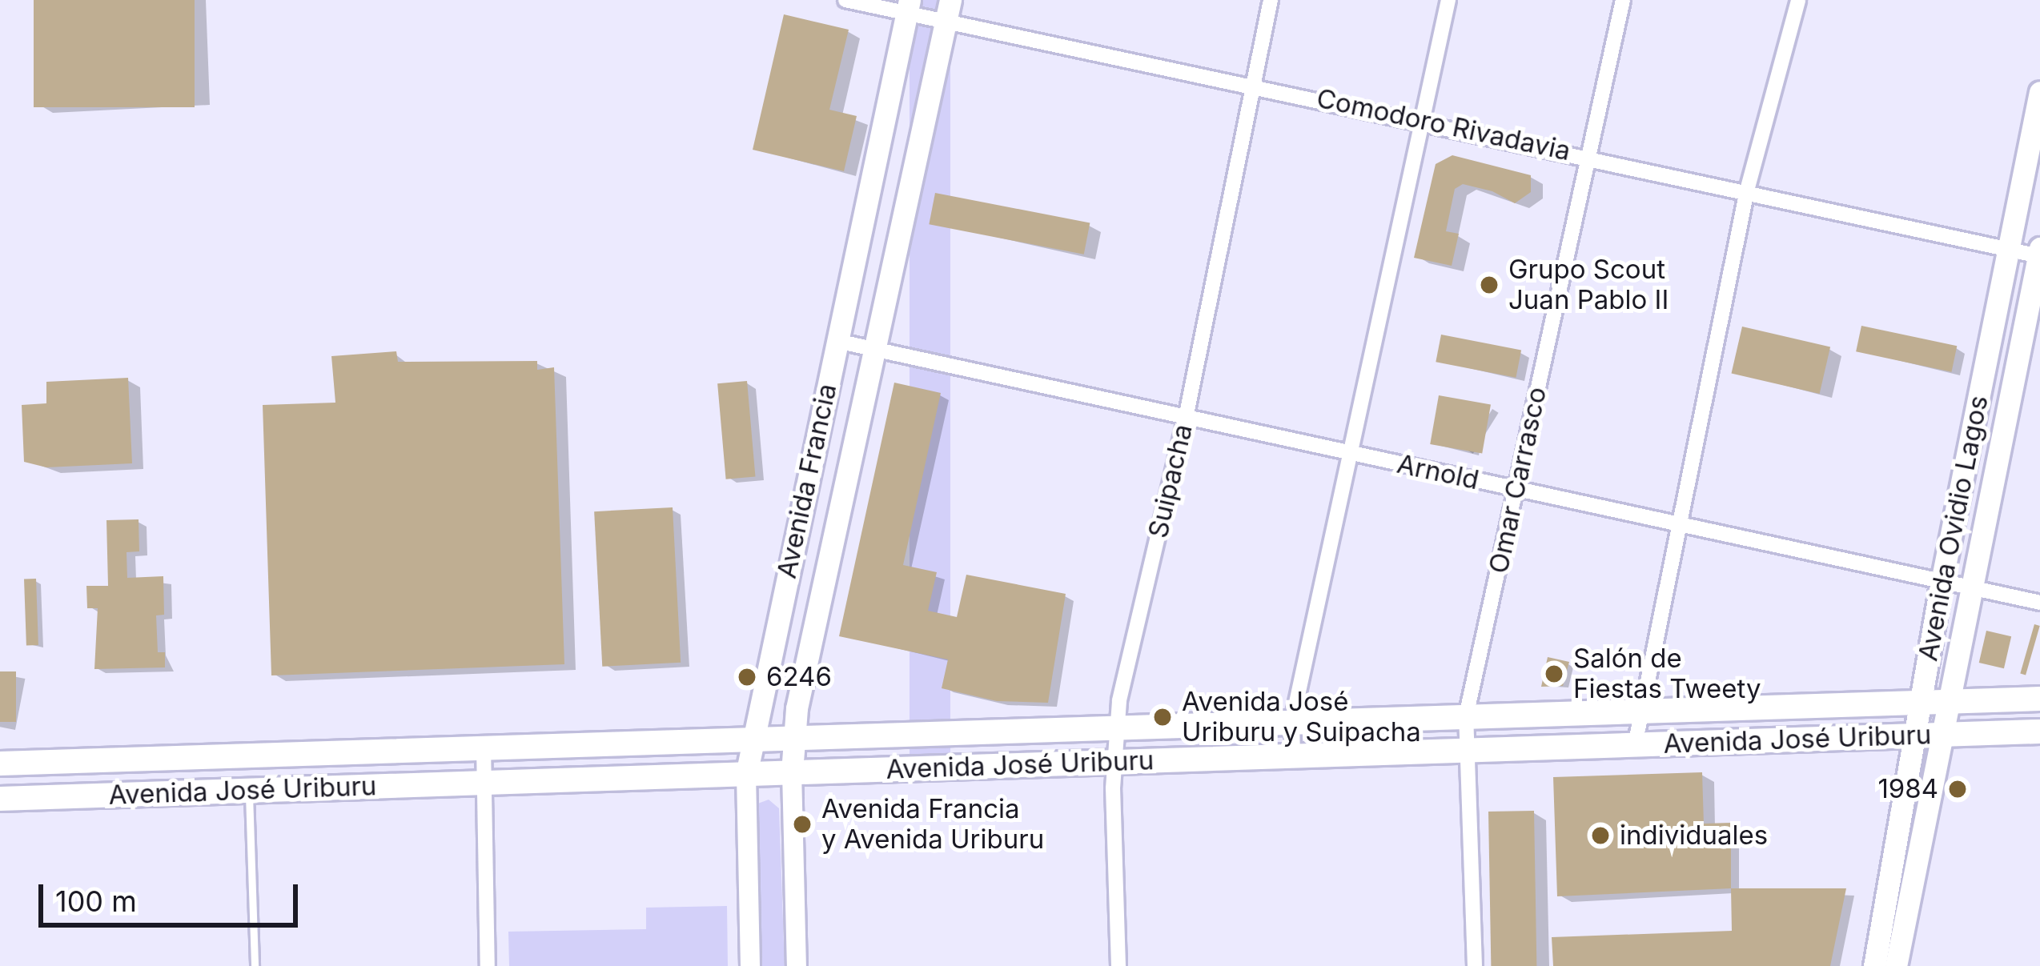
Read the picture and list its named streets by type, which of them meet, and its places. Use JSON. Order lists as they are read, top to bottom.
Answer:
{
  "streets": {
    "main road": ["Avenida Francia", "Avenida Ovidio Lagos", "Avenida José Uriburu"],
    "street": [
      "Comodoro Rivadavia",
      "Arnold",
      "Omar Carrasco",
      "Suipacha"
    ]
  },
  "crossings": [
    ["Comodoro Rivadavia", "Omar Carrasco"],
    ["Comodoro Rivadavia", "Avenida Francia"],
    ["Comodoro Rivadavia", "Suipacha"],
    ["Comodoro Rivadavia", "Avenida Ovidio Lagos"],
    ["Arnold", "Omar Carrasco"],
    ["Arnold", "Avenida Francia"],
    ["Arnold", "Suipacha"],
    ["Arnold", "Avenida Ovidio Lagos"],
    ["Omar Carrasco", "Avenida José Uriburu"],
    ["Avenida Francia", "Avenida José Uriburu"],
    ["Suipacha", "Avenida José Uriburu"],
    ["Avenida Ovidio Lagos", "Avenida José Uriburu"]
  ],
  "places": [
    "Grupo Scout Juan Pablo II",
    "Salón de Fiestas Tweety",
    "6246",
    "Avenida José Uriburu y Suipacha",
    "1984",
    "Avenida Francia y Avenida Uriburu",
    "individuales"
  ],
  "scale_bar": "100 m"
}
